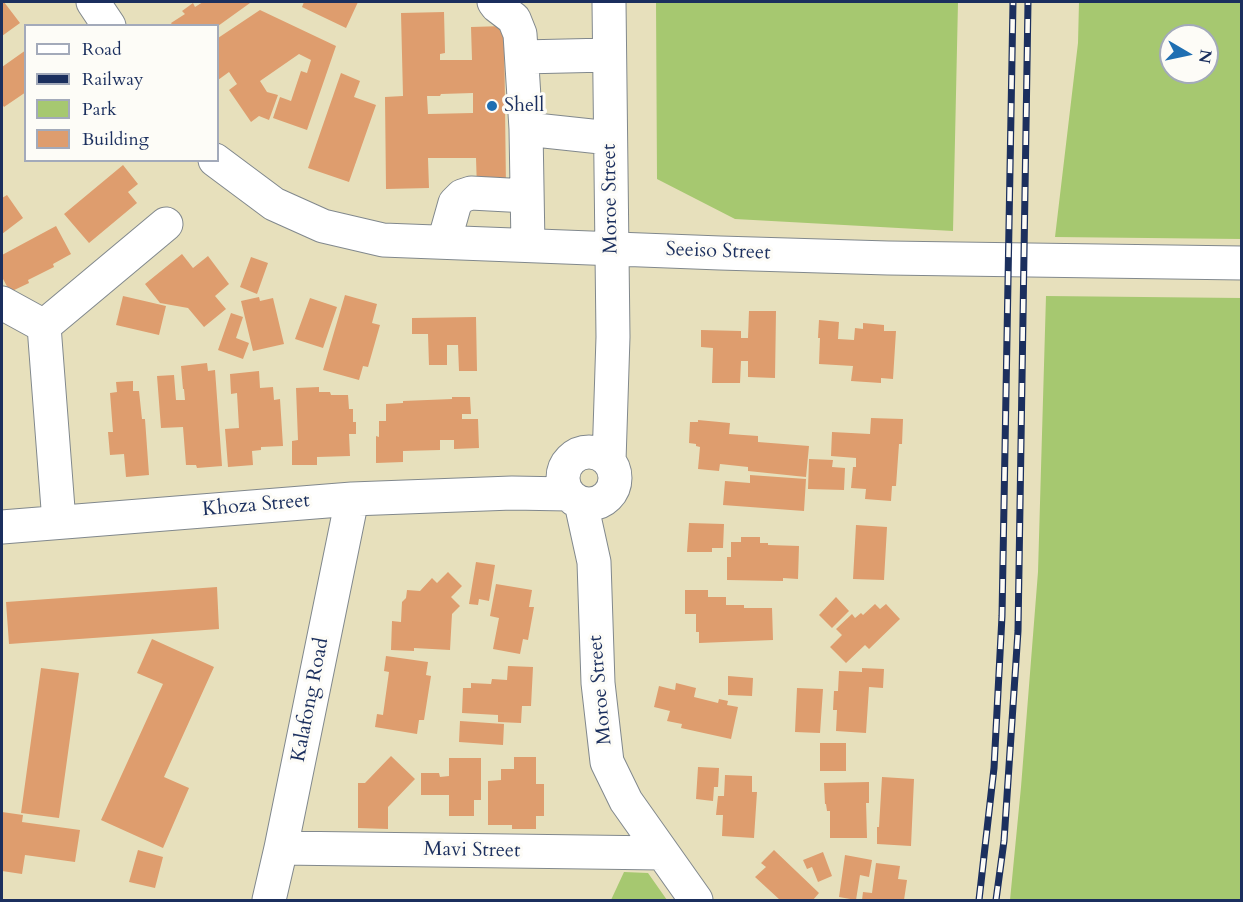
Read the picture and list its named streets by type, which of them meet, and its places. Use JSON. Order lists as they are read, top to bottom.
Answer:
{
  "streets": {
    "street": [
      "Moroe Street",
      "Seeiso Street",
      "Khoza Street",
      "Kalafong Road",
      "Mavi Street"
    ]
  },
  "crossings": [
    ["Moroe Street", "Seeiso Street"],
    ["Moroe Street", "Khoza Street"],
    ["Moroe Street", "Mavi Street"],
    ["Khoza Street", "Kalafong Road"],
    ["Kalafong Road", "Mavi Street"]
  ],
  "places": ["Shell"],
  "legend": [
    "Road",
    "Railway",
    "Park",
    "Building"
  ],
  "north": "right"
}
